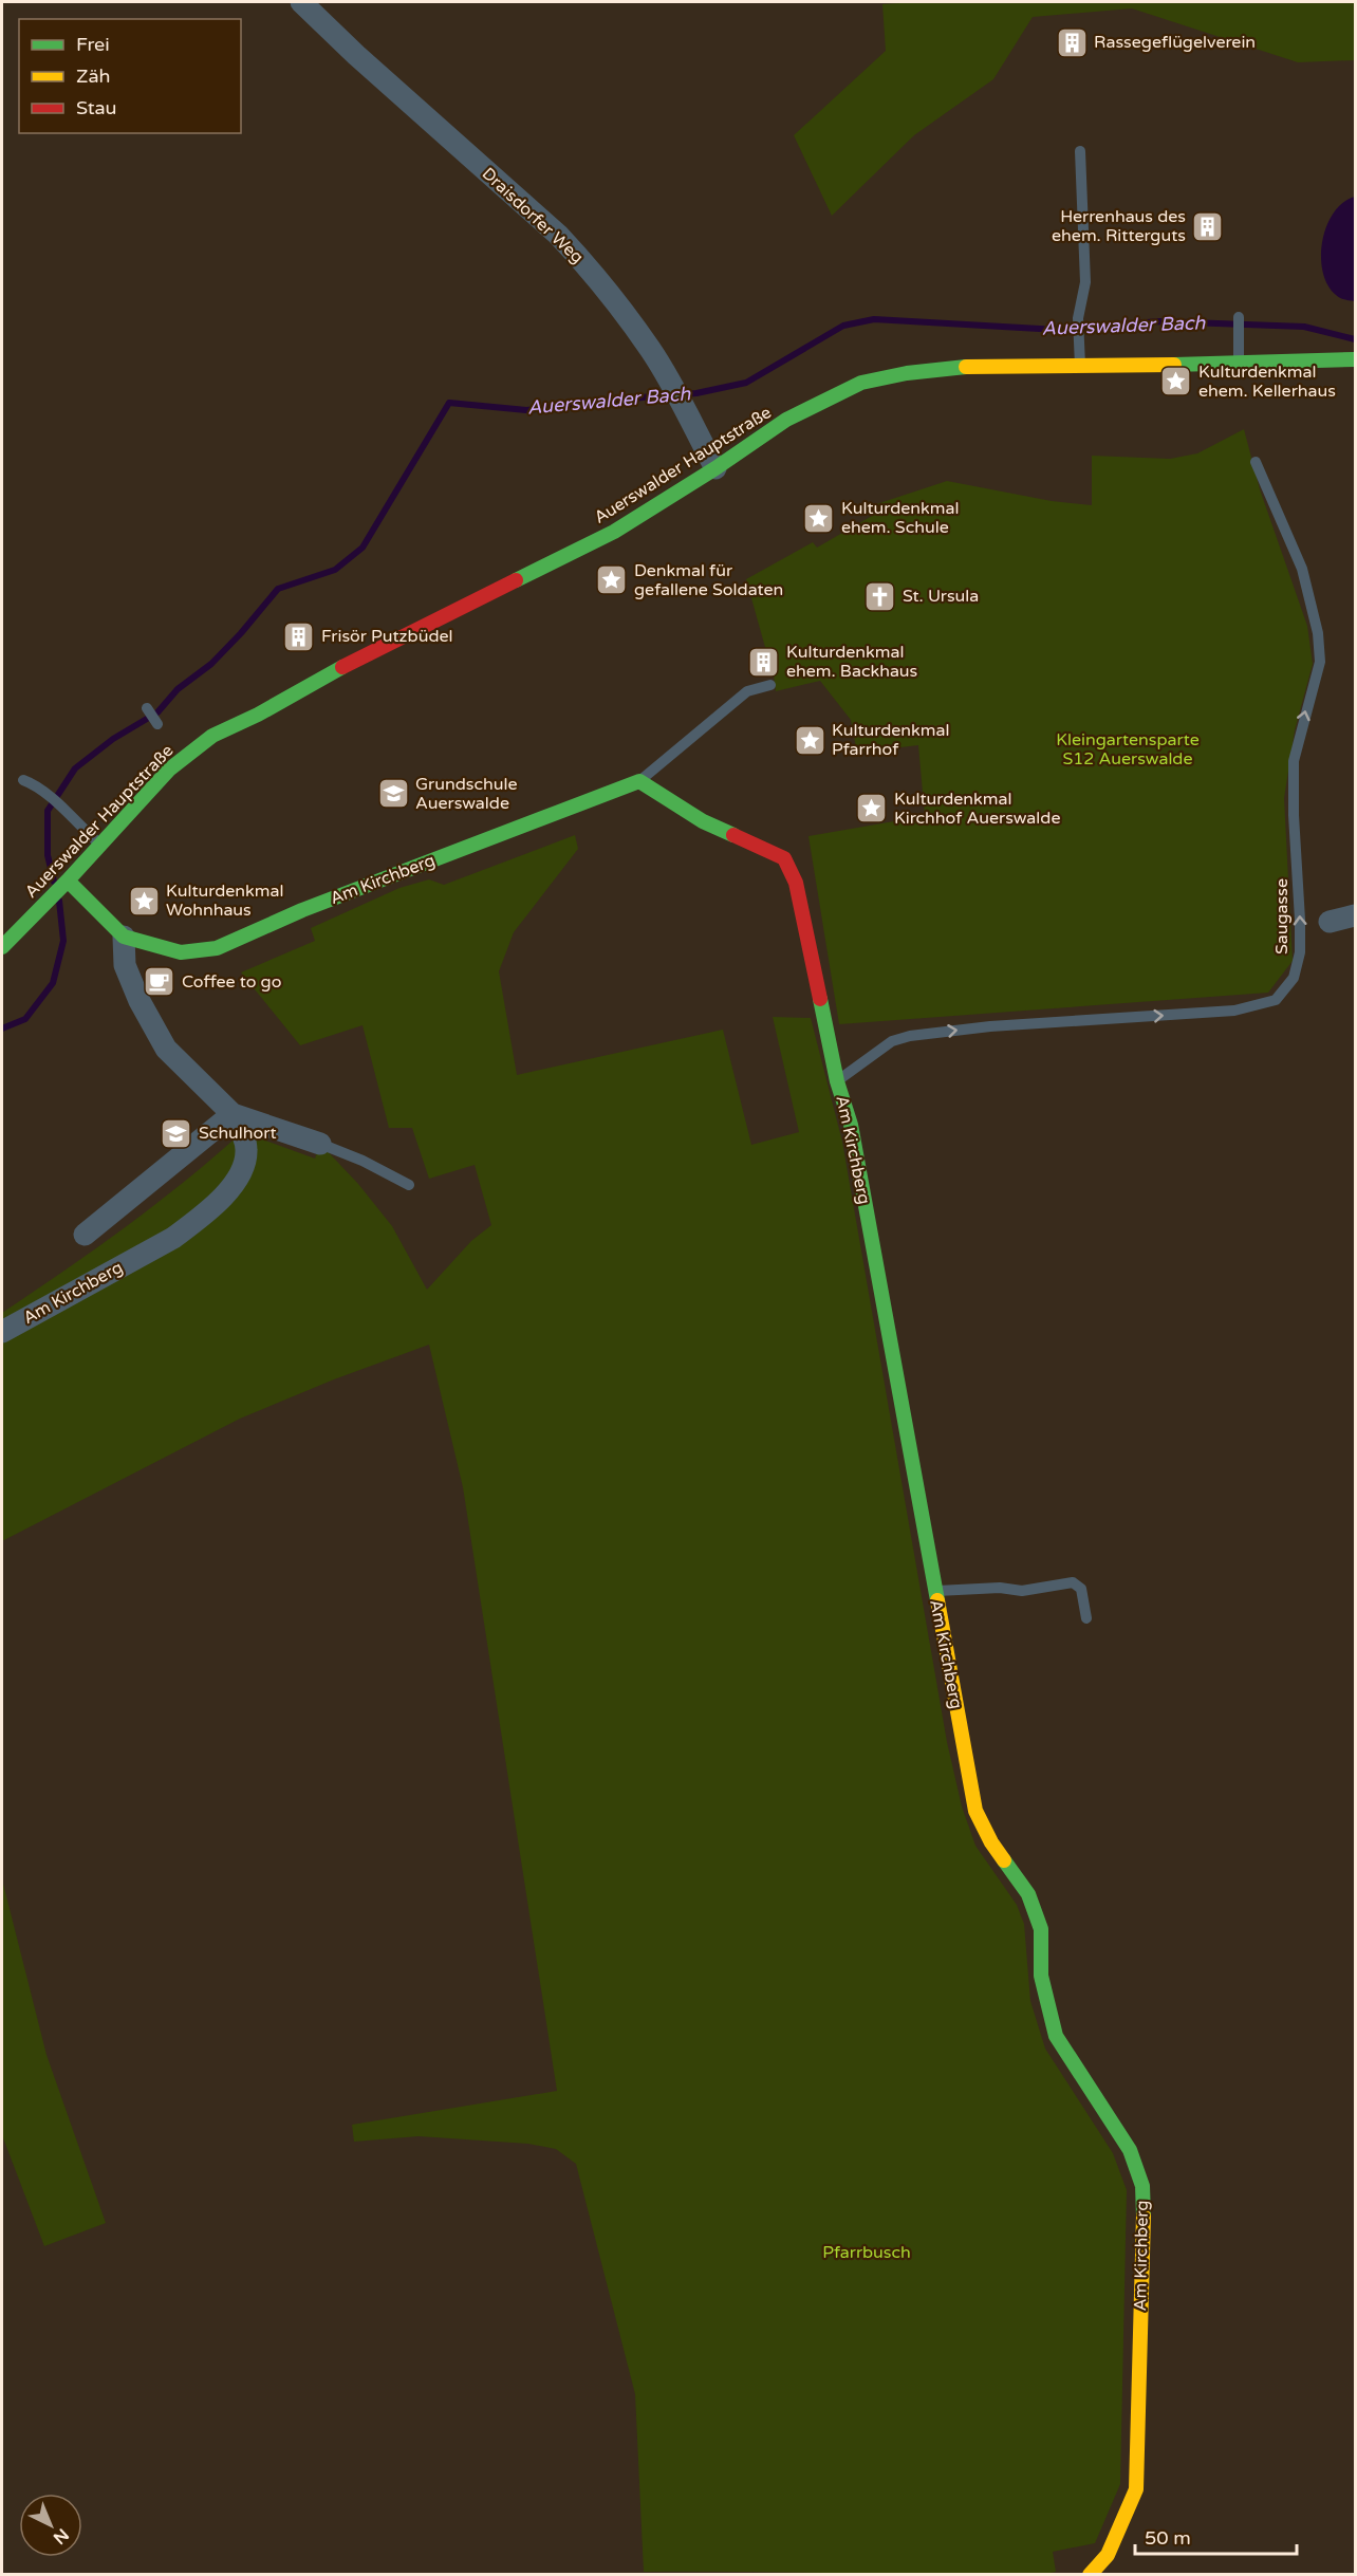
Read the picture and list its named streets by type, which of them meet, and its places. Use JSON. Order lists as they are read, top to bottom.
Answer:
{
  "streets": {
    "street": ["Draisdorfer Weg", "Auerswalder Hauptstraße", "Am Kirchberg"],
    "lane": ["Saugasse"]
  },
  "crossings": [
    ["Draisdorfer Weg", "Auerswalder Hauptstraße"],
    ["Auerswalder Hauptstraße", "Am Kirchberg"],
    ["Am Kirchberg", "Saugasse"]
  ],
  "water": ["Auerswalder Bach"],
  "parks": ["Kleingartensparte S12 Auerswalde", "Pfarrbusch"],
  "places": {
    "building": [
      "Rassegeflügelverein",
      "Herrenhaus des ehem. Ritterguts",
      "Frisör Putzbüdel",
      "Kulturdenkmal ehem. Backhaus"
    ],
    "place": [
      "Kulturdenkmal ehem. Kellerhaus",
      "Kulturdenkmal ehem. Schule",
      "Denkmal für gefallene Soldaten",
      "Kulturdenkmal Pfarrhof",
      "Kulturdenkmal Kirchhof Auerswalde",
      "Kulturdenkmal Wohnhaus"
    ],
    "church": ["St. Ursula"],
    "school or university": ["Grundschule Auerswalde", "Schulhort"],
    "cafe": ["Coffee to go"]
  },
  "legend": ["Frei", "Zäh", "Stau"],
  "scale_bar": "50 m",
  "north": "bottom right"
}
